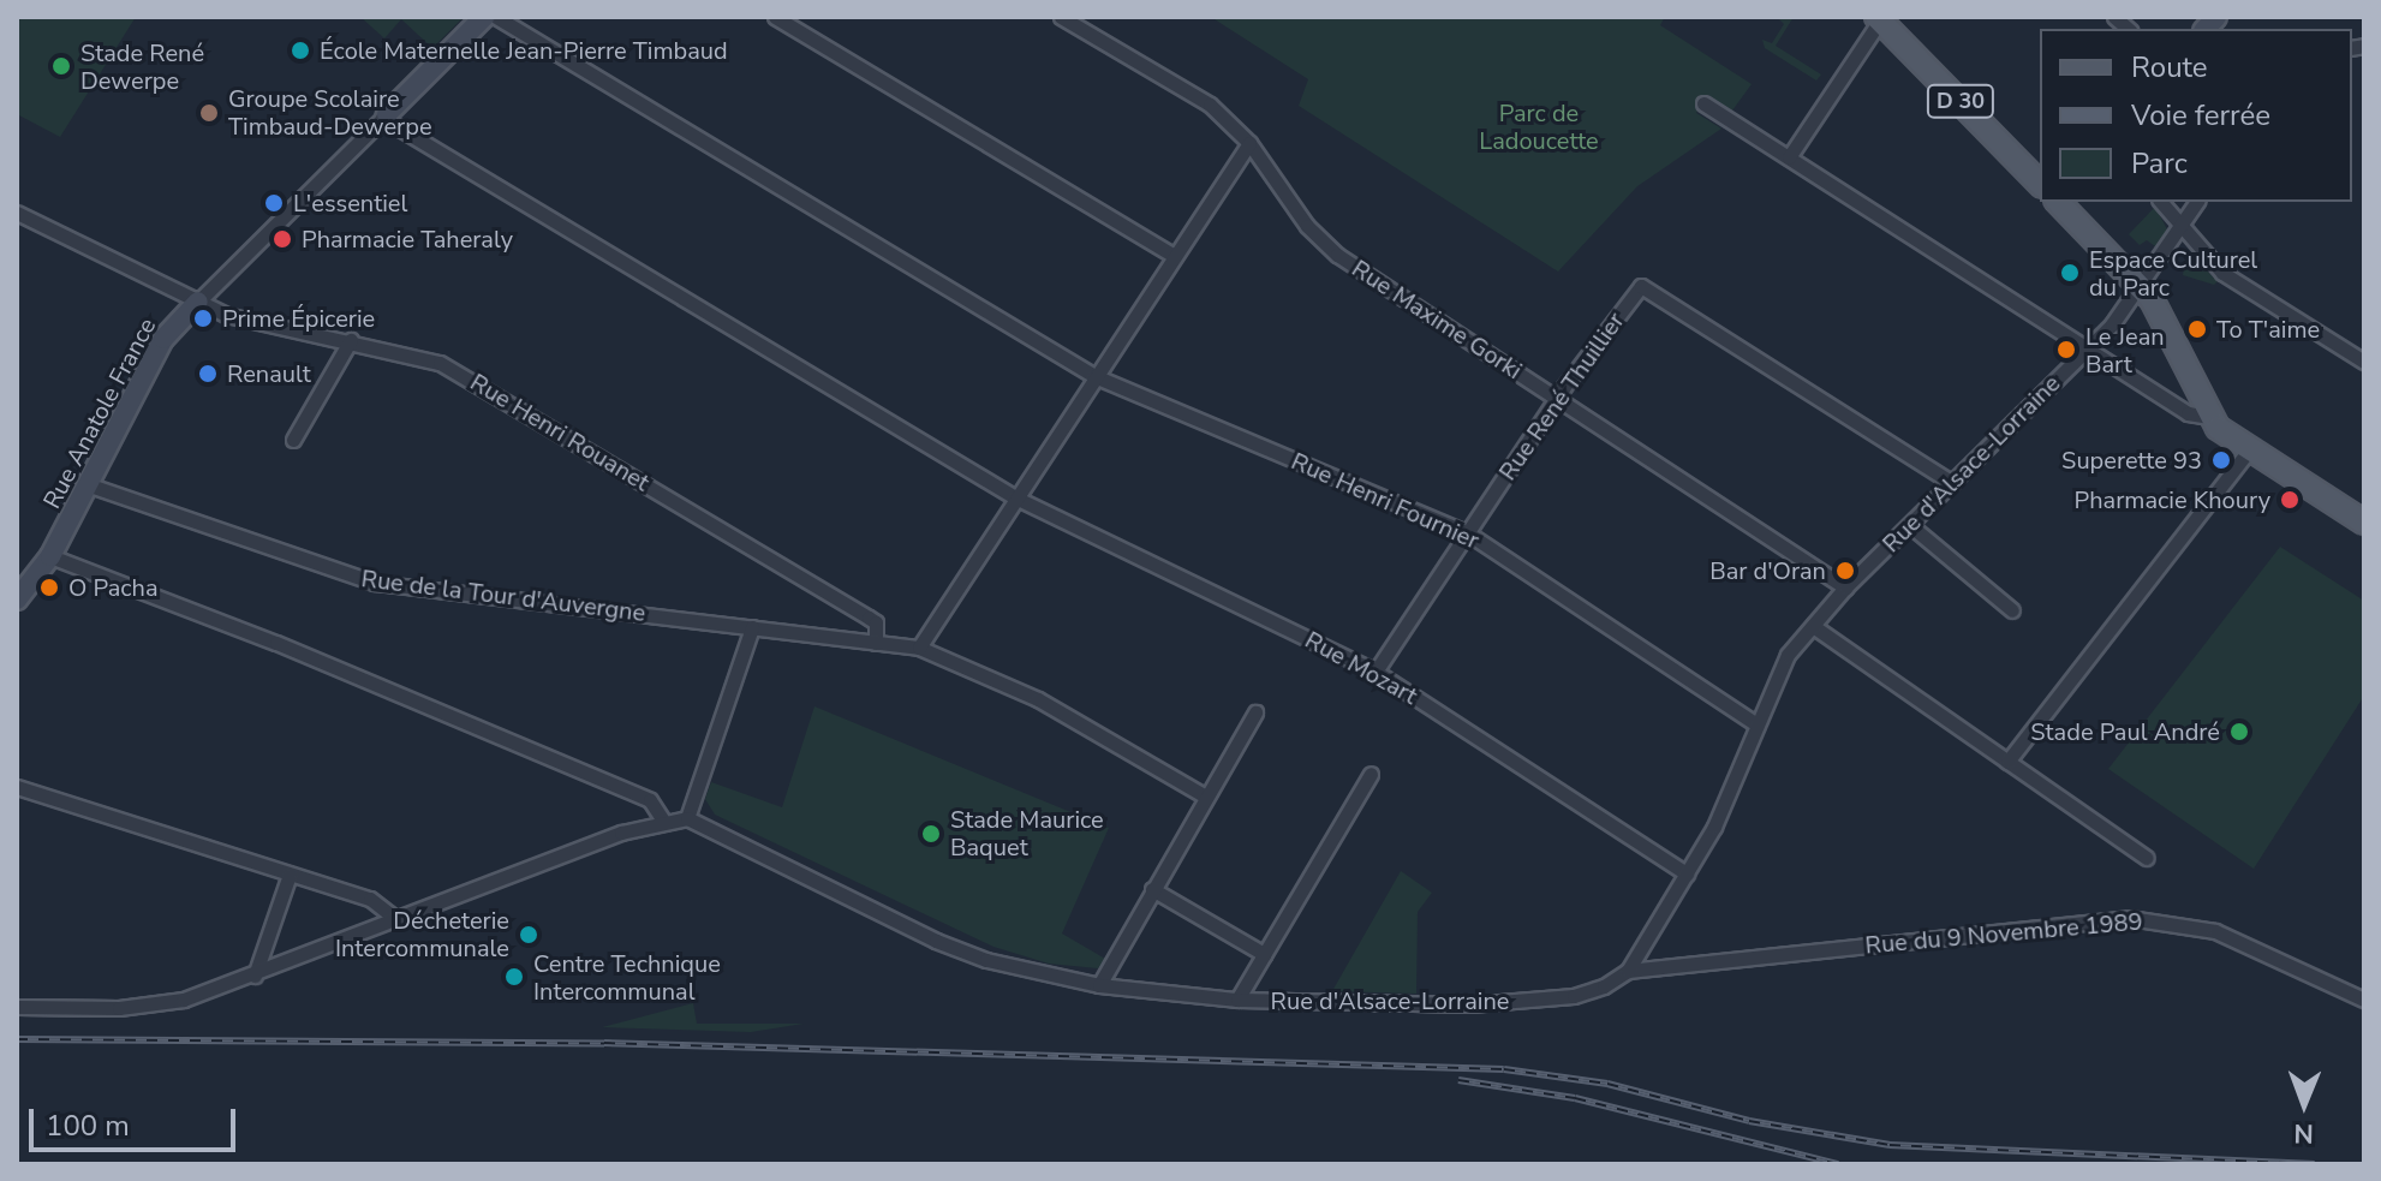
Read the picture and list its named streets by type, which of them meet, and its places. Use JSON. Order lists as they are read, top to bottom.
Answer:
{
  "streets": {
    "main road": ["D 30", "Rue Anatole France"],
    "street": [
      "Rue Maxime Gorki",
      "Rue René Thuillier",
      "Rue Henri Rouanet",
      "Rue d'Alsace-Lorraine",
      "Rue Henri Fournier",
      "Rue de la Tour d'Auvergne",
      "Rue Mozart",
      "Rue du 9 Novembre 1989"
    ]
  },
  "crossings": [
    ["Rue Maxime Gorki", "Rue René Thuillier"],
    ["Rue Maxime Gorki", "Rue d'Alsace-Lorraine"],
    ["Rue René Thuillier", "Rue d'Alsace-Lorraine"],
    ["Rue René Thuillier", "Rue Henri Fournier"],
    ["Rue René Thuillier", "Rue Mozart"],
    ["Rue Anatole France", "Rue Henri Rouanet"],
    ["Rue Anatole France", "Rue de la Tour d'Auvergne"],
    ["Rue Anatole France", "Rue Mozart"],
    ["Rue Henri Rouanet", "Rue de la Tour d'Auvergne"],
    ["Rue d'Alsace-Lorraine", "Rue Henri Fournier"],
    ["Rue d'Alsace-Lorraine", "Rue Mozart"],
    ["Rue d'Alsace-Lorraine", "Rue du 9 Novembre 1989"]
  ],
  "parks": ["Parc de Ladoucette"],
  "places": [
    "École Maternelle Jean-Pierre Timbaud",
    "Stade René Dewerpe",
    "Groupe Scolaire Timbaud-Dewerpe",
    "L'essentiel",
    "Pharmacie Taheraly",
    "Espace Culturel du Parc",
    "Prime Épicerie",
    "To T'aime",
    "Le Jean Bart",
    "Renault",
    "Superette 93",
    "Pharmacie Khoury",
    "Bar d'Oran",
    "O Pacha",
    "Stade Paul André",
    "Stade Maurice Baquet",
    "Décheterie Intercommunale",
    "Centre Technique Intercommunal"
  ],
  "legend": ["Route", "Voie ferrée", "Parc"],
  "scale_bar": "100 m",
  "north": "bottom"
}
